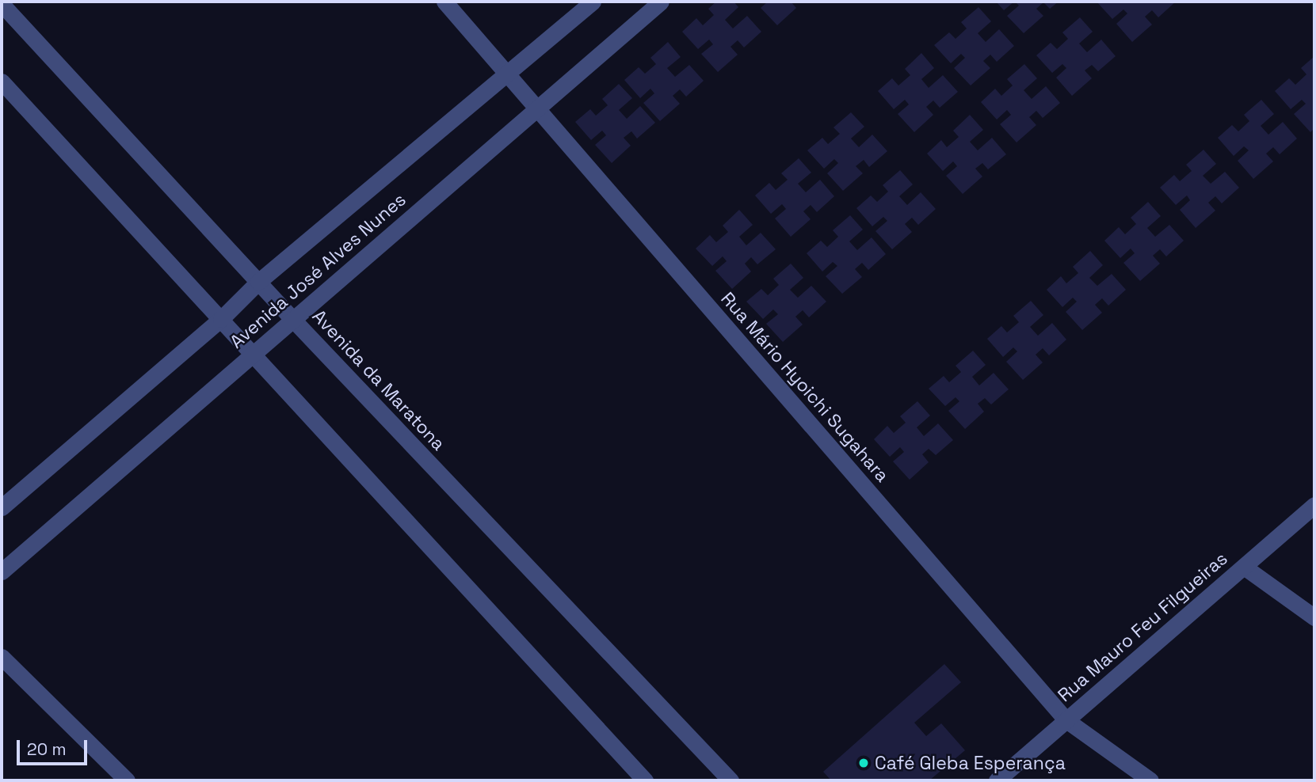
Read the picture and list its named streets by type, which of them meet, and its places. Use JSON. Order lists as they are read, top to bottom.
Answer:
{
  "streets": {
    "street": [
      "Avenida José Alves Nunes",
      "Avenida da Maratona",
      "Rua Mário Hyoichi Sugahara",
      "Rua Mauro Feu Filgueiras"
    ]
  },
  "crossings": [
    ["Avenida José Alves Nunes", "Avenida da Maratona"],
    ["Avenida José Alves Nunes", "Rua Mário Hyoichi Sugahara"],
    ["Rua Mário Hyoichi Sugahara", "Rua Mauro Feu Filgueiras"]
  ],
  "places": ["Café Gleba Esperança"],
  "scale_bar": "20 m"
}
